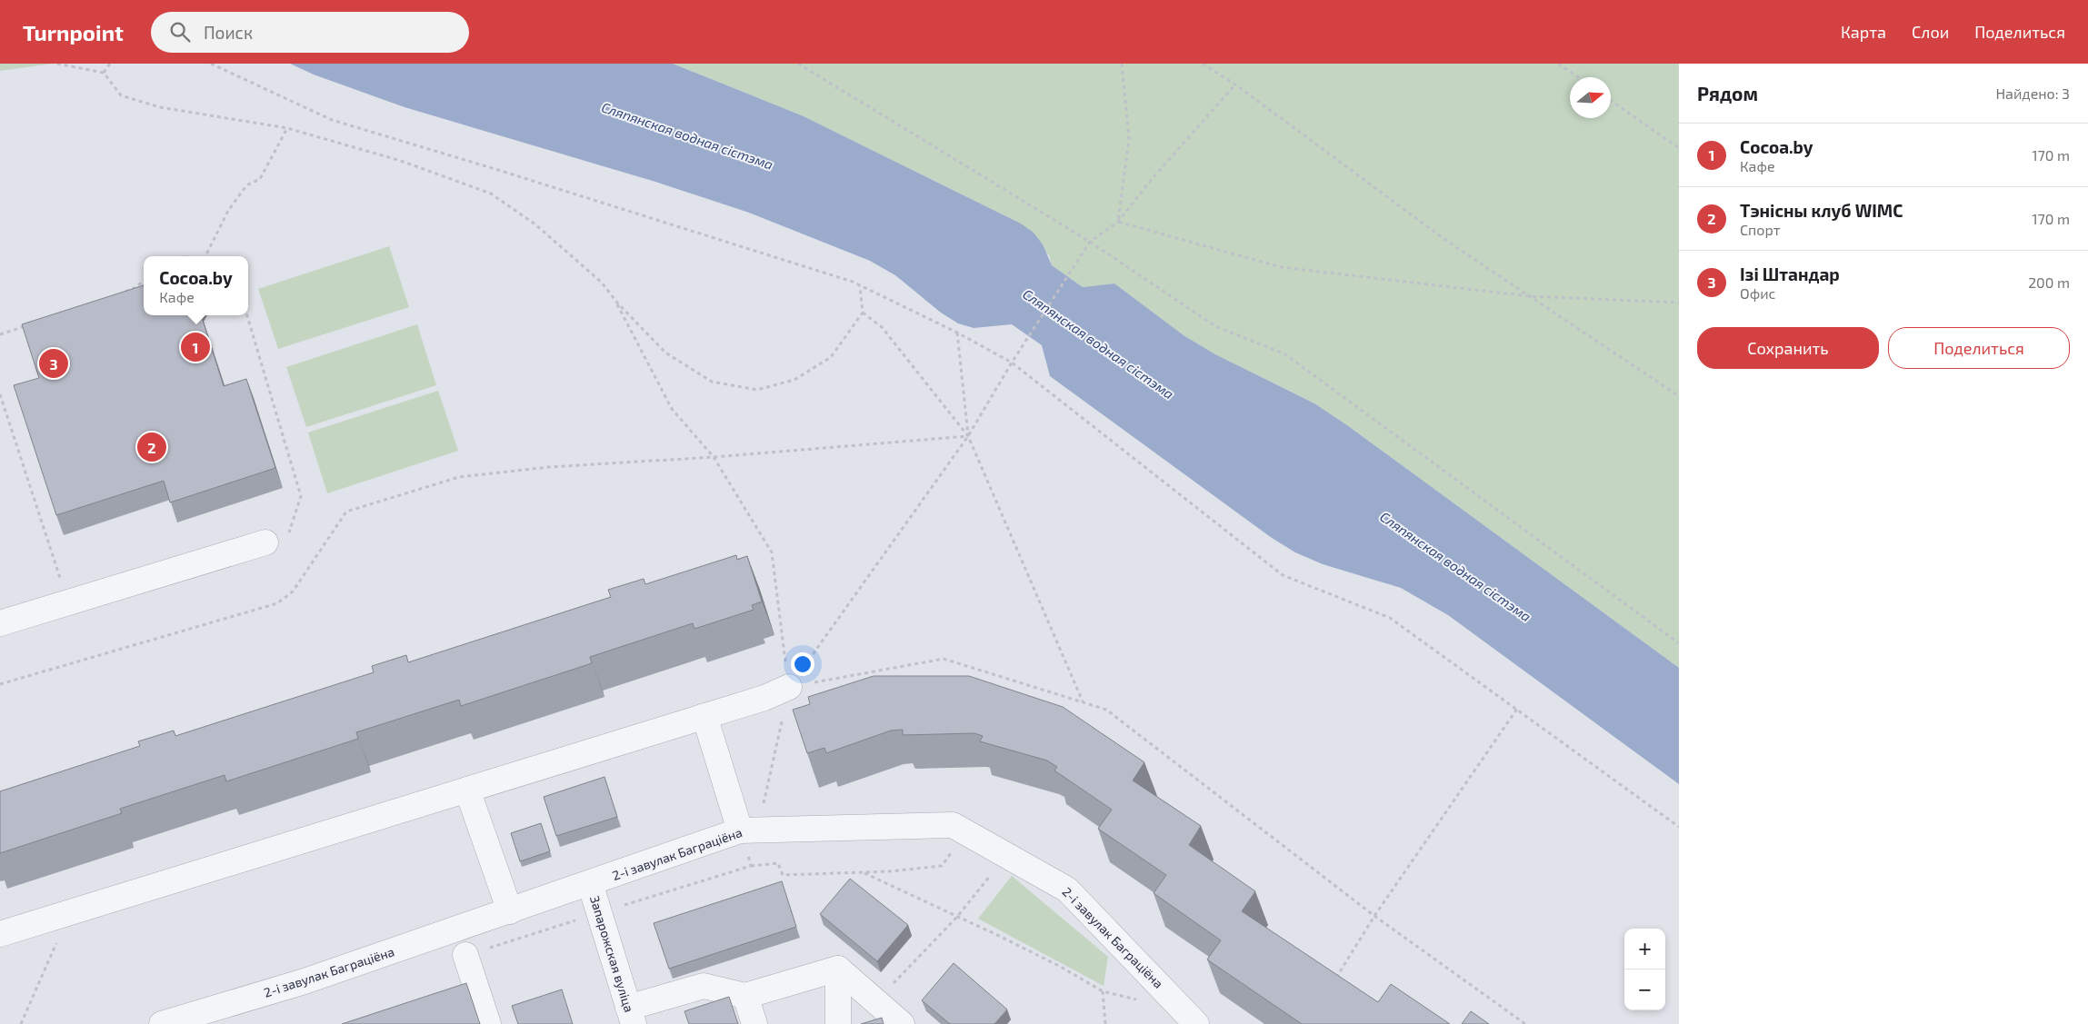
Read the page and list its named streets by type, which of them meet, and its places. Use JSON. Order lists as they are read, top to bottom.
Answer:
{
  "streets": {
    "street": ["2-і завулак Баграціёна", "Запарожская вуліца"]
  },
  "crossings": [
    ["2-і завулак Баграціёна", "Запарожская вуліца"]
  ],
  "water": ["Сляпянская водная сістэма"],
  "north": "right",
  "page": {
    "header": "Turnpoint",
    "search": "Поиск",
    "nav": ["Карта", "Слои", "Поделиться"],
    "heading": ["Рядом", "Найдено: 3"],
    "list": [
      {
        "mark": "1",
        "name": "Cocoa.by",
        "note": "Кафе",
        "value": "170 m"
      },
      {
        "mark": "2",
        "name": "Тэнісны клуб WIMC",
        "note": "Спорт",
        "value": "170 m"
      },
      {
        "mark": "3",
        "name": "Ізі Штандар",
        "note": "Офис",
        "value": "200 m"
      }
    ],
    "popup": ["Cocoa.by", "Кафе"],
    "buttons": ["Сохранить", "Поделиться"],
    "pins": ["1", "3", "2"],
    "map_buttons": ["+", "−"]
  }
}
